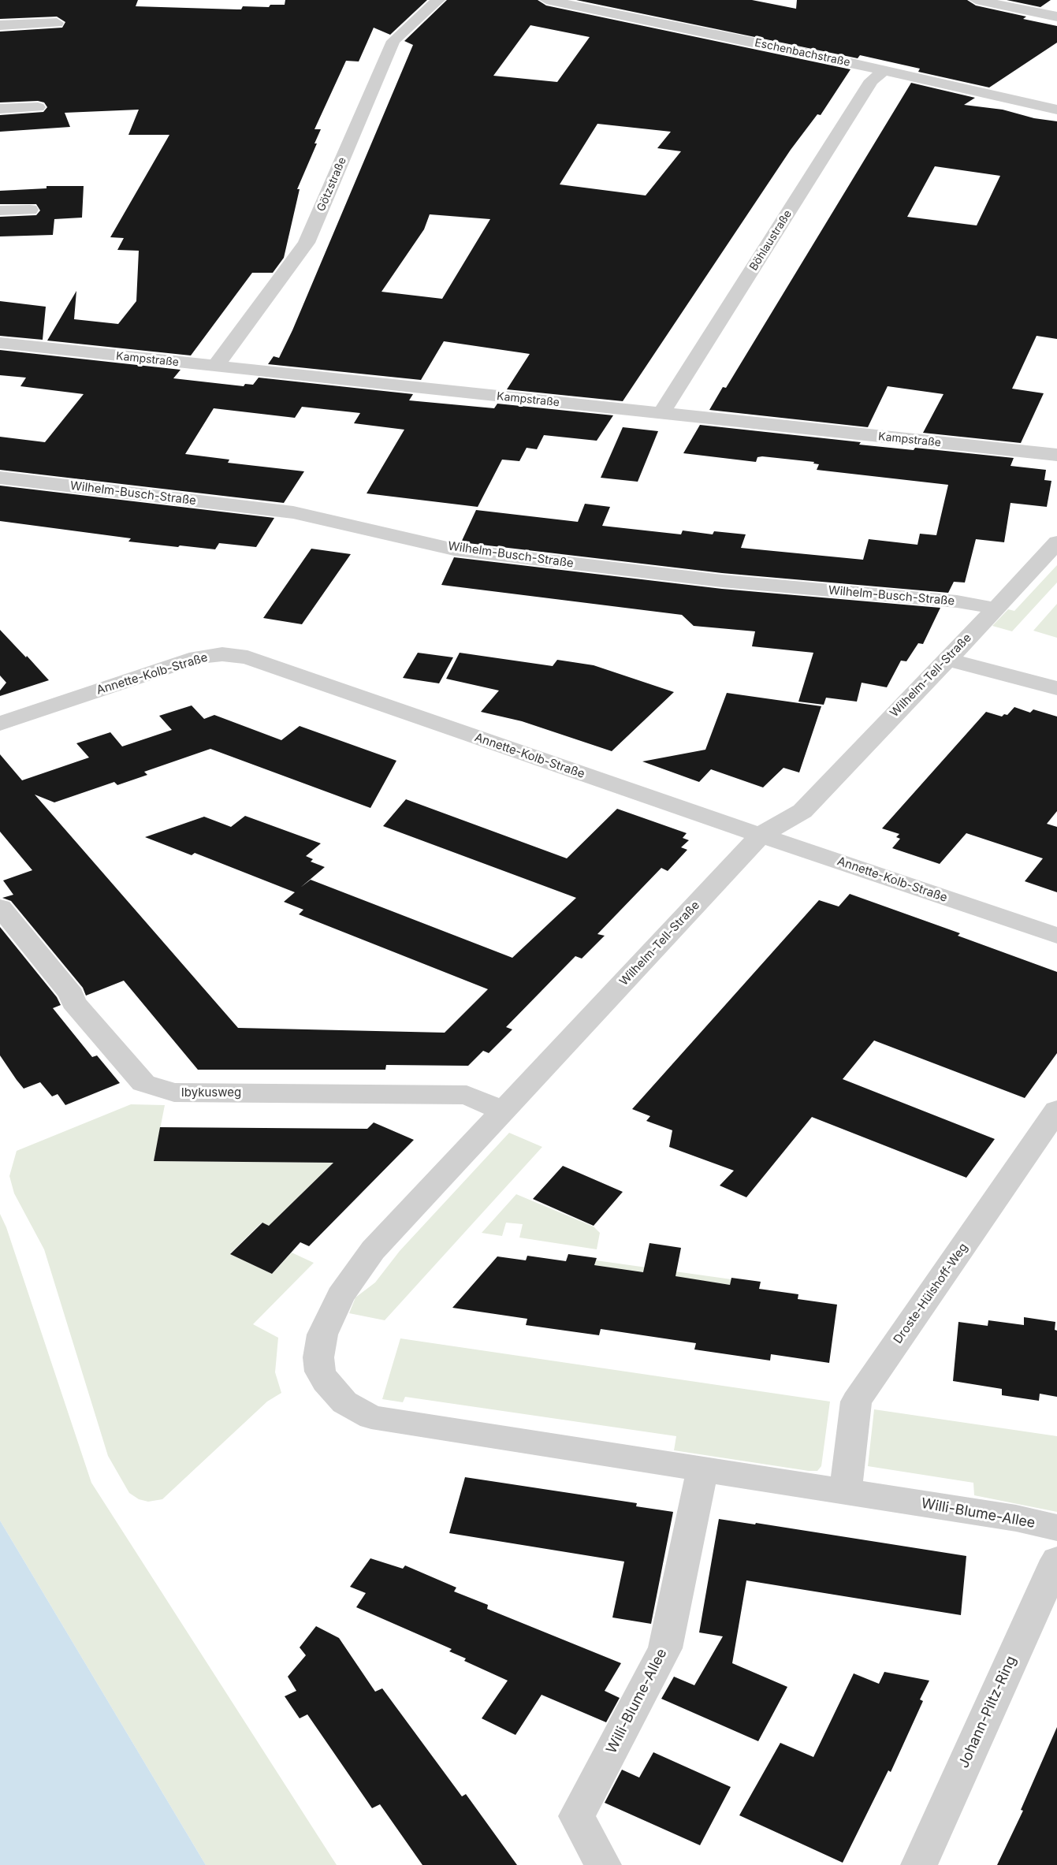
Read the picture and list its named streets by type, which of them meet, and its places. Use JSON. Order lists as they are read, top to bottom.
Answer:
{
  "streets": {
    "street": [
      "Eschenbachstraße",
      "Götzstraße",
      "Böhlaustraße",
      "Kampstraße",
      "Wilhelm-Busch-Straße",
      "Annette-Kolb-Straße",
      "Wilhelm-Tell-Straße",
      "Ibykusweg",
      "Droste-Hülshoff-Weg",
      "Willi-Blume-Allee",
      "Johann-Piltz-Ring"
    ]
  },
  "crossings": [
    ["Eschenbachstraße", "Böhlaustraße"],
    ["Götzstraße", "Kampstraße"],
    ["Böhlaustraße", "Kampstraße"],
    ["Wilhelm-Busch-Straße", "Wilhelm-Tell-Straße"],
    ["Annette-Kolb-Straße", "Wilhelm-Tell-Straße"],
    ["Wilhelm-Tell-Straße", "Ibykusweg"],
    ["Wilhelm-Tell-Straße", "Willi-Blume-Allee"],
    ["Droste-Hülshoff-Weg", "Willi-Blume-Allee"]
  ]
}
